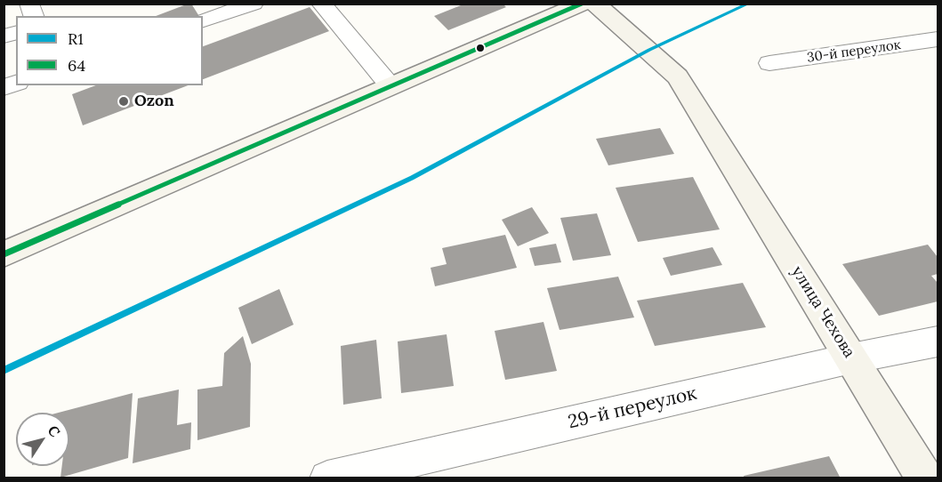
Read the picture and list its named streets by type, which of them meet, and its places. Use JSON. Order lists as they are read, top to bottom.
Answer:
{
  "streets": {
    "main road": ["улица Чехова"],
    "street": ["30-й переулок", "29-й переулок"]
  },
  "crossings": [
    ["улица Чехова", "29-й переулок"]
  ],
  "places": ["Ozon"],
  "lines": ["transit line R1", "transit line 64"],
  "legend": ["R1", "64"],
  "north": "top right"
}
